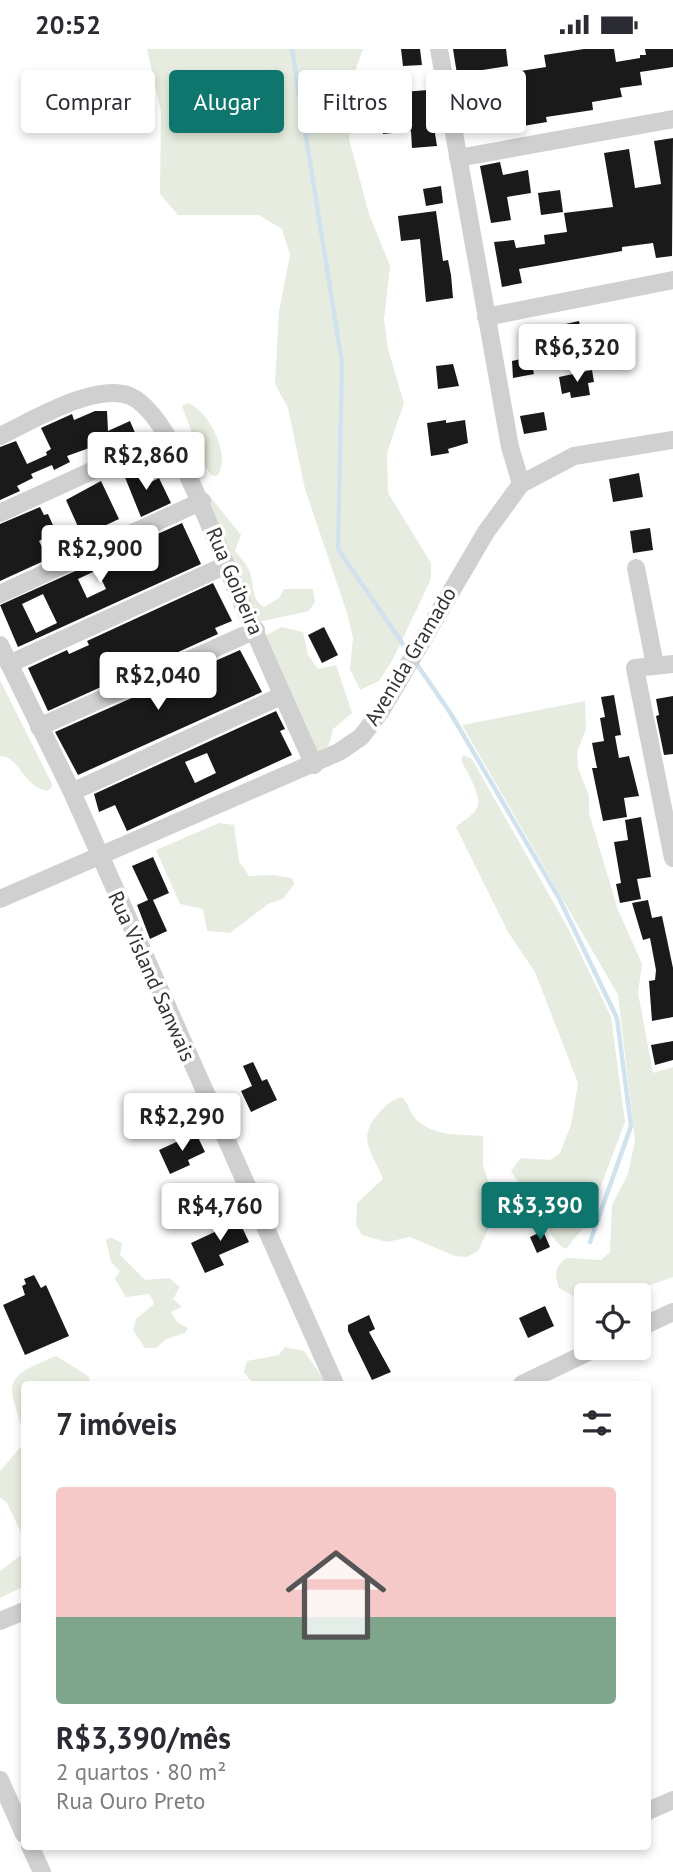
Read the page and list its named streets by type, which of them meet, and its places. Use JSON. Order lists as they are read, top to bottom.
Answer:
{
  "streets": {
    "street": ["Rua Goibeira", "Avenida Gramado", "Rua Visland Sanwais"]
  },
  "crossings": [
    ["Rua Goibeira", "Avenida Gramado"],
    ["Avenida Gramado", "Rua Visland Sanwais"]
  ],
  "page": {
    "status": "20:52",
    "chip": [
      "Comprar",
      "Alugar",
      "Filtros",
      "Novo"
    ],
    "price": [
      "R$6,320",
      "R$2,860",
      "R$2,900",
      "R$2,040",
      "R$2,290",
      "R$3,390",
      "R$4,760"
    ],
    "heading": "7 imóveis",
    "list": [
      {
        "name": "R$3,390/mês",
        "note": "2 quartos · 80 m² · Rua Ouro Preto"
      }
    ]
  }
}
